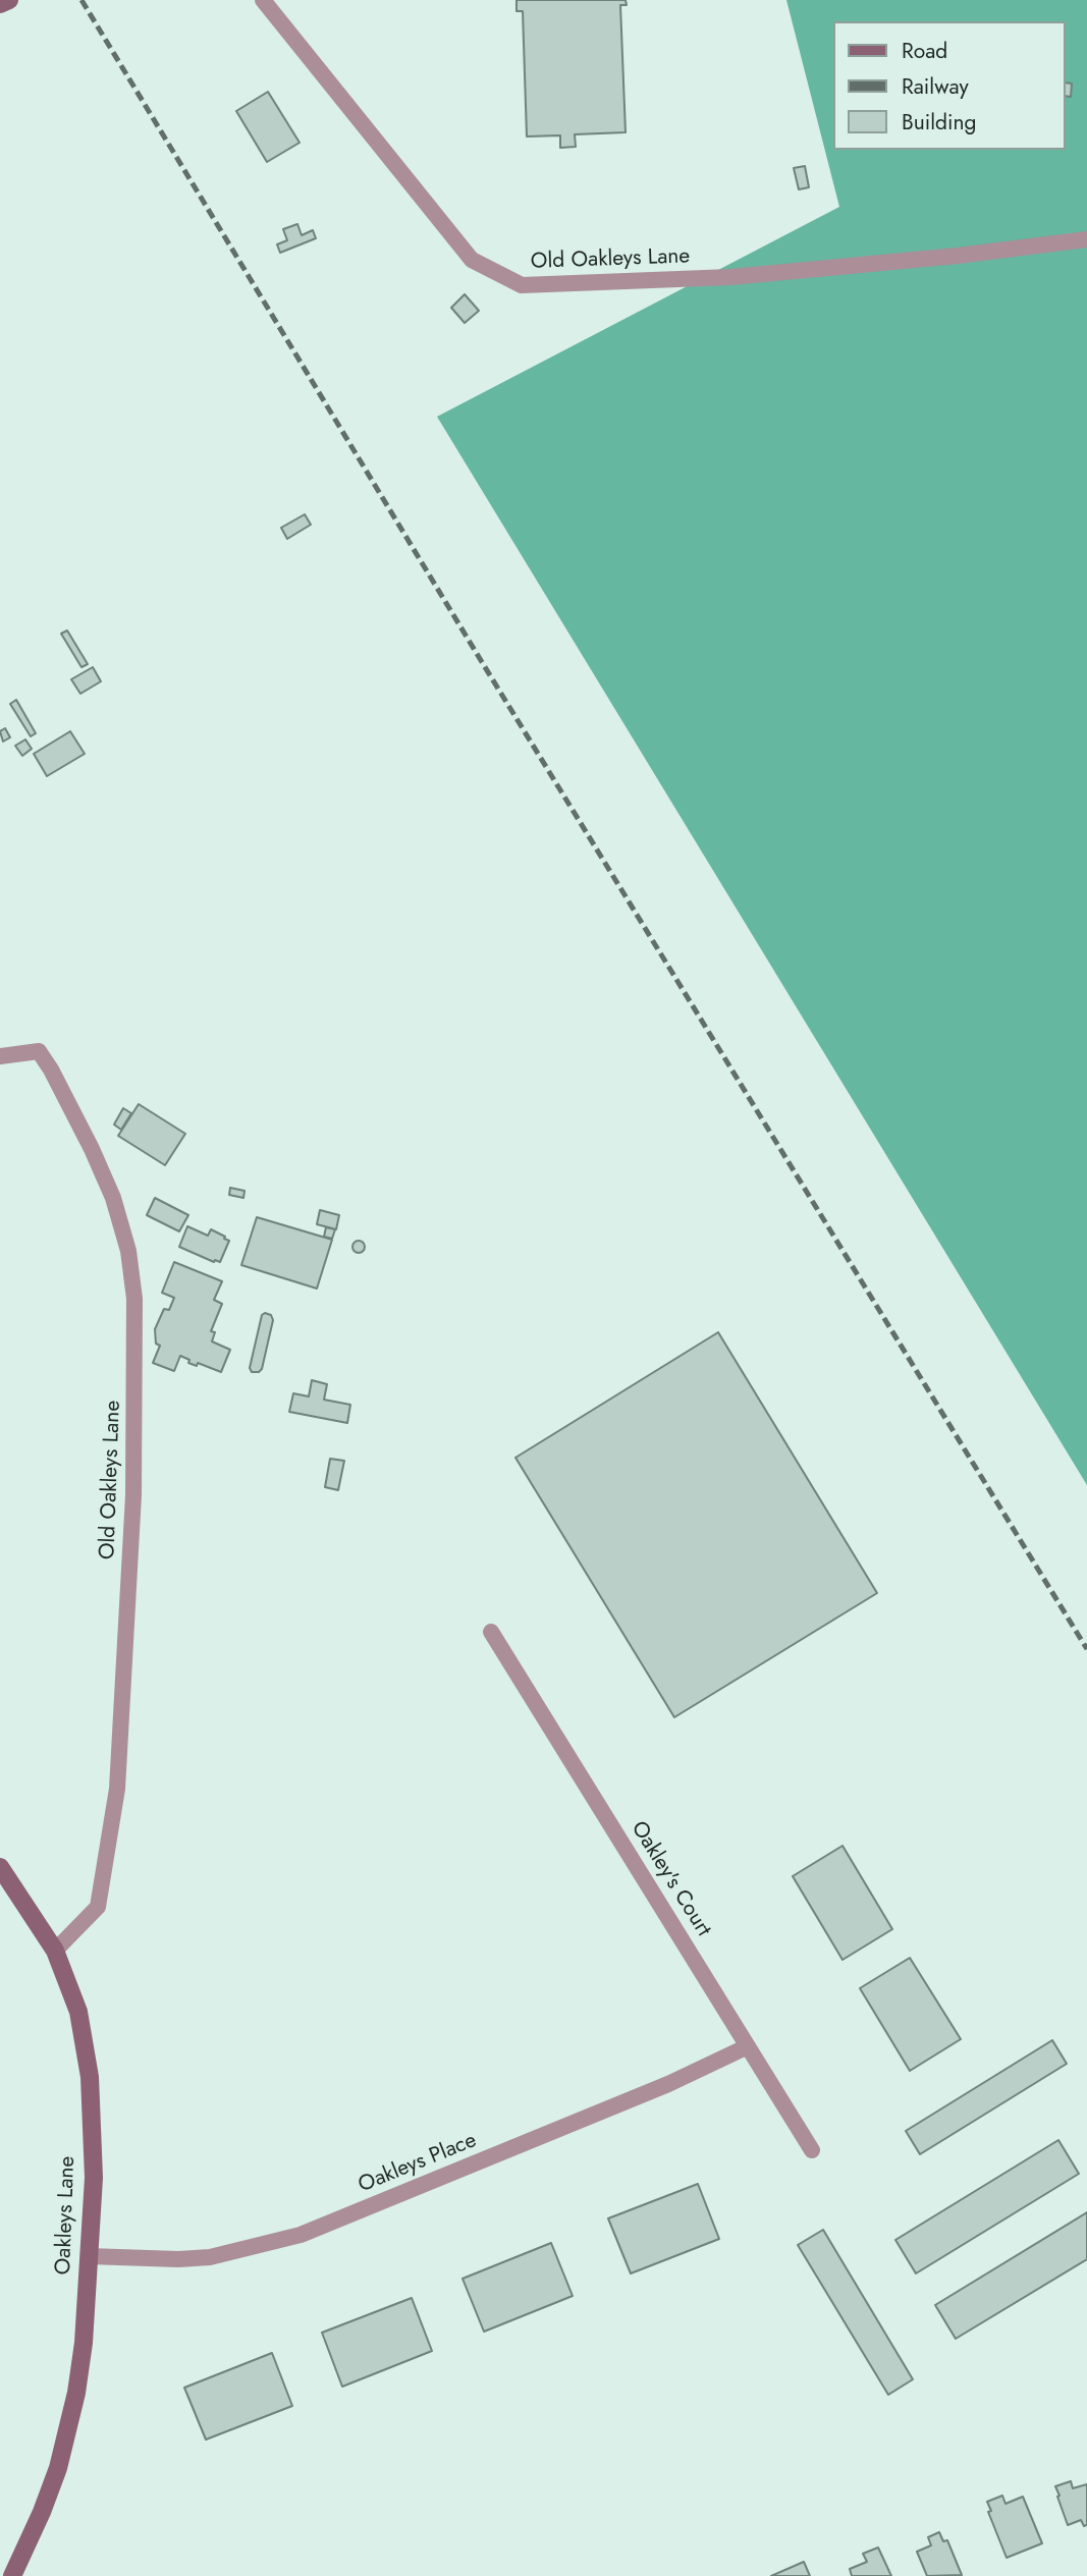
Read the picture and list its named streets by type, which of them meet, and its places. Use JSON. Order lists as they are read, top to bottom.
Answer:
{
  "streets": {
    "street": [
      "Old Oakleys Lane",
      "Oakley's Court",
      "Oakleys Place",
      "Oakleys Lane"
    ]
  },
  "crossings": [
    ["Old Oakleys Lane", "Oakleys Lane"],
    ["Oakley's Court", "Oakleys Place"],
    ["Oakleys Place", "Oakleys Lane"]
  ],
  "legend": ["Road", "Railway", "Building"]
}
